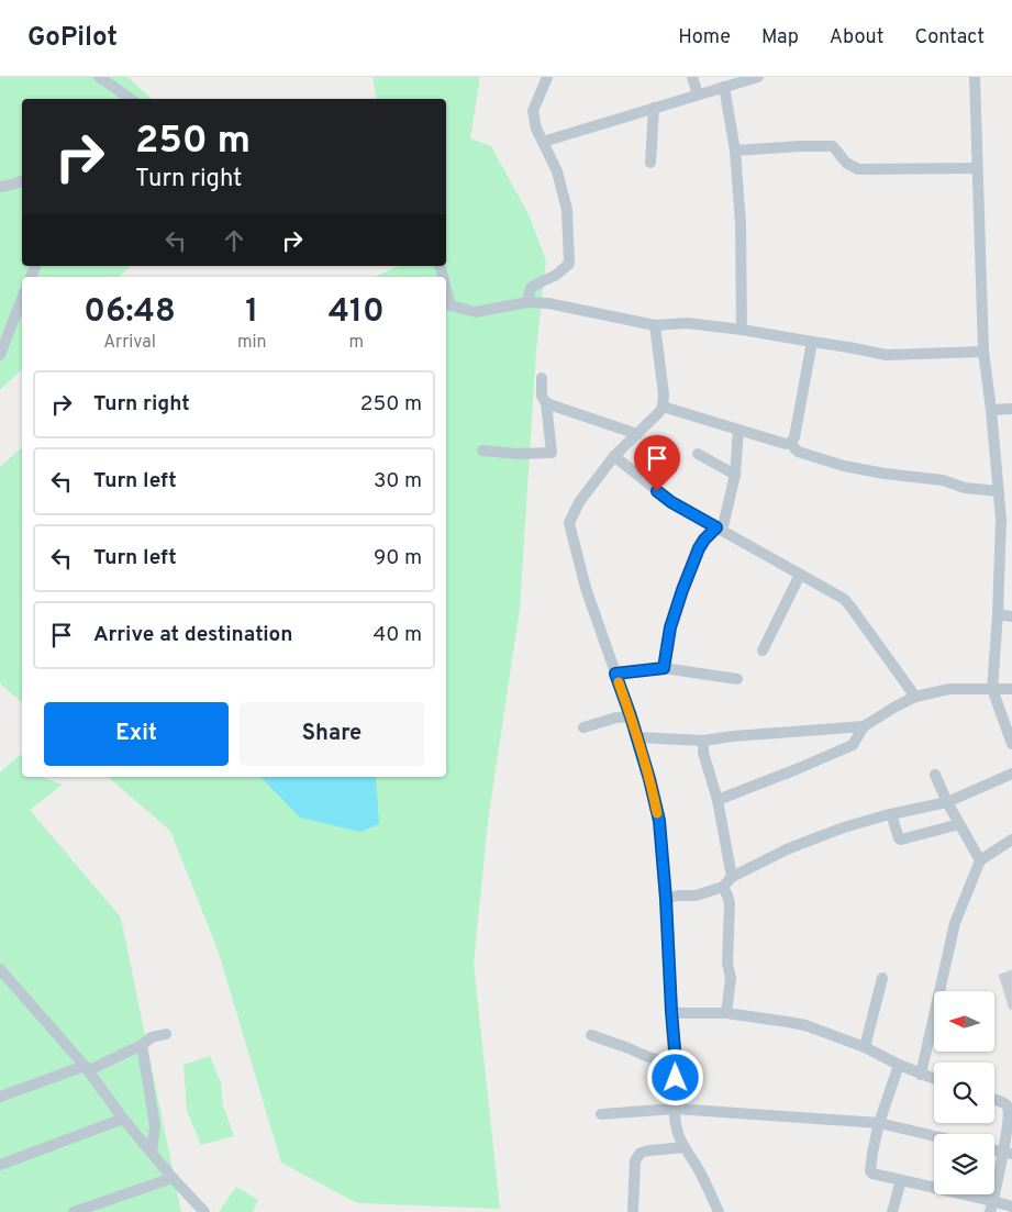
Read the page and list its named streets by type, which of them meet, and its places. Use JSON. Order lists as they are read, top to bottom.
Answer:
{
  "north": "left",
  "page": {
    "header": "GoPilot",
    "nav": [
      "Home",
      "Map",
      "About",
      "Contact"
    ],
    "turn": ["250 m", "Turn right"],
    "eta": [
      "06:48",
      "Arrival",
      "1",
      "min",
      "410",
      "m"
    ],
    "list": [
      {
        "name": "Turn right",
        "value": "250 m"
      },
      {
        "name": "Turn left",
        "value": "30 m"
      },
      {
        "name": "Turn left",
        "value": "90 m"
      },
      {
        "name": "Arrive at destination",
        "value": "40 m"
      }
    ],
    "buttons": ["Exit", "Share"]
  }
}
